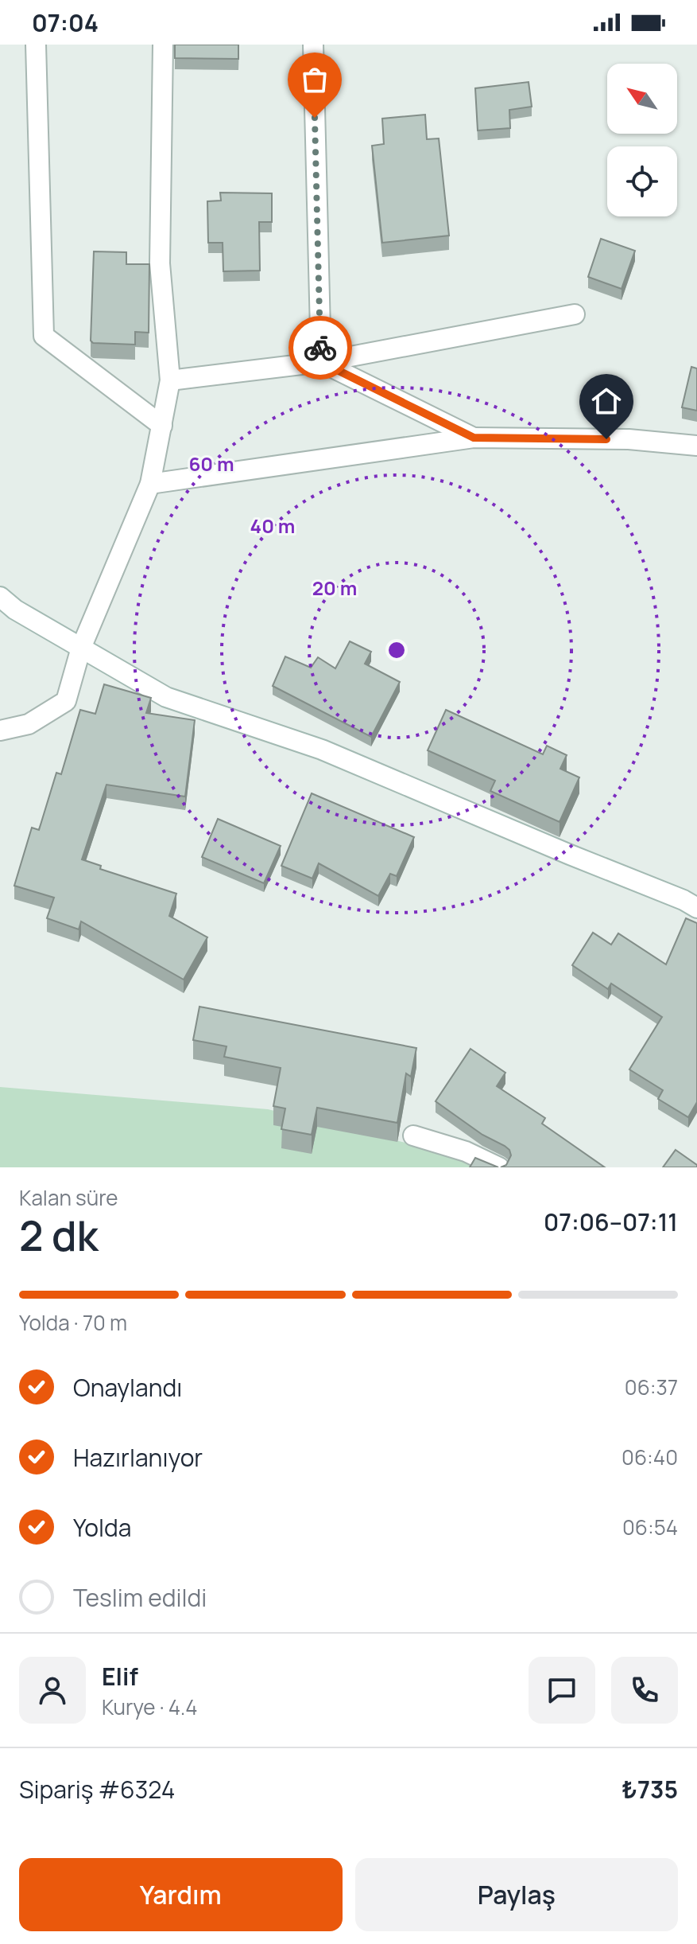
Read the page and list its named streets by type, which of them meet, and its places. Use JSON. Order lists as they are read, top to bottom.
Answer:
{
  "north": "top left",
  "page": {
    "status": "07:04",
    "heading": ["2 dk", "Kalan süre", "07:06–07:11"],
    "panel": [
      "Elif",
      "Kurye · 4.4",
      "Sipariş #6324",
      "₺735"
    ],
    "bar": "Yolda · 70 m",
    "list": [
      ["Onaylandı", "06:37"],
      ["Hazırlanıyor", "06:40"],
      ["Yolda", "06:54"],
      "Teslim edildi"
    ],
    "buttons": ["Yardım", "Paylaş"]
  },
  "rings": ["60 m", "40 m", "20 m"]
}
